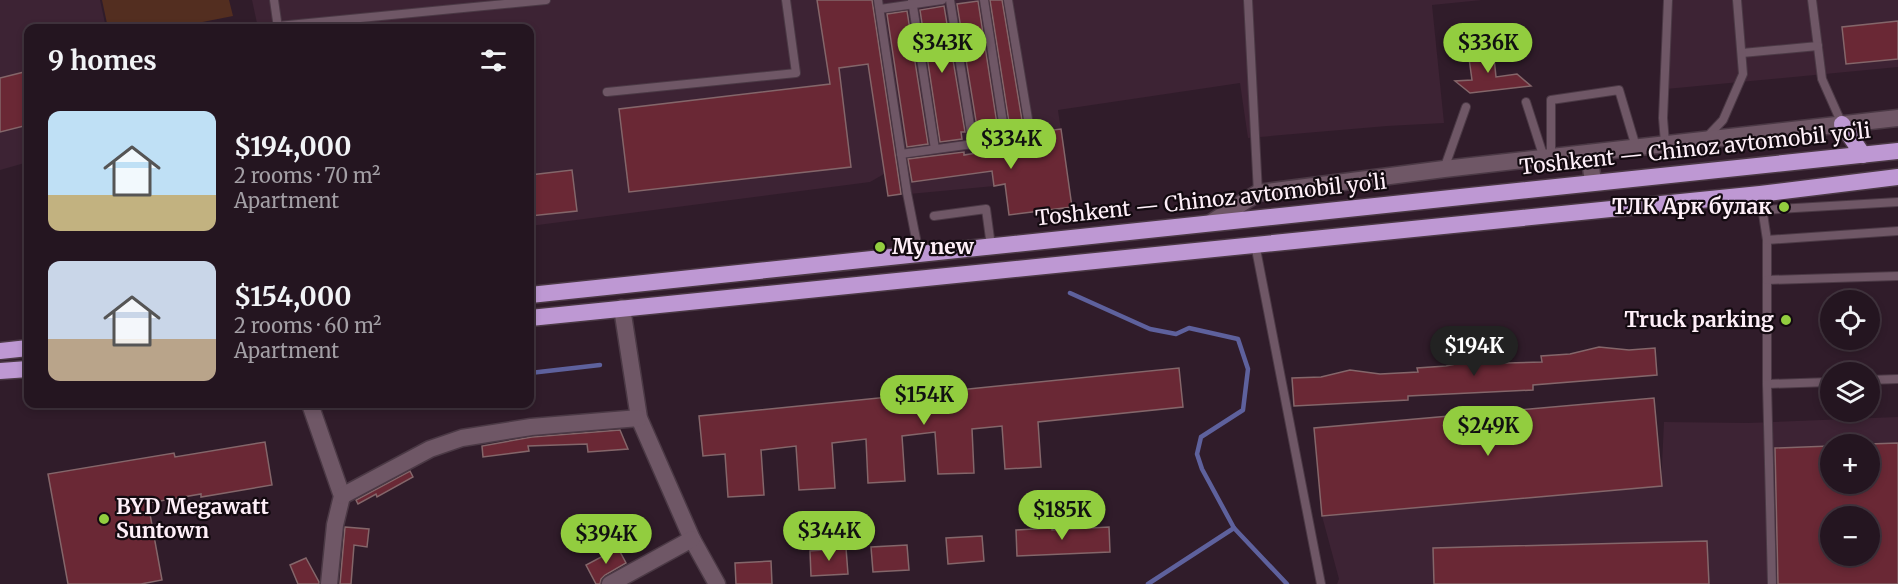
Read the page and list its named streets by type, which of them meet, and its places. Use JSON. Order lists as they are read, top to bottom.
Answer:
{
  "streets": {
    "highway": ["Toshkent — Chinoz avtomobil yoʻli"]
  },
  "places": [
    "ТЛК Арк булак",
    "My new",
    "Truck parking",
    "BYD Megawatt Suntown"
  ],
  "page": {
    "price": [
      "$343K",
      "$336K",
      "$334K",
      "$194K",
      "$154K",
      "$249K",
      "$185K",
      "$344K",
      "$394K"
    ],
    "heading": "9 homes",
    "list": [
      {
        "name": "$194,000",
        "note": "2 rooms · 70 m² · Apartment"
      },
      {
        "name": "$154,000",
        "note": "2 rooms · 60 m² · Apartment"
      }
    ],
    "map_buttons": ["+", "−"]
  }
}
